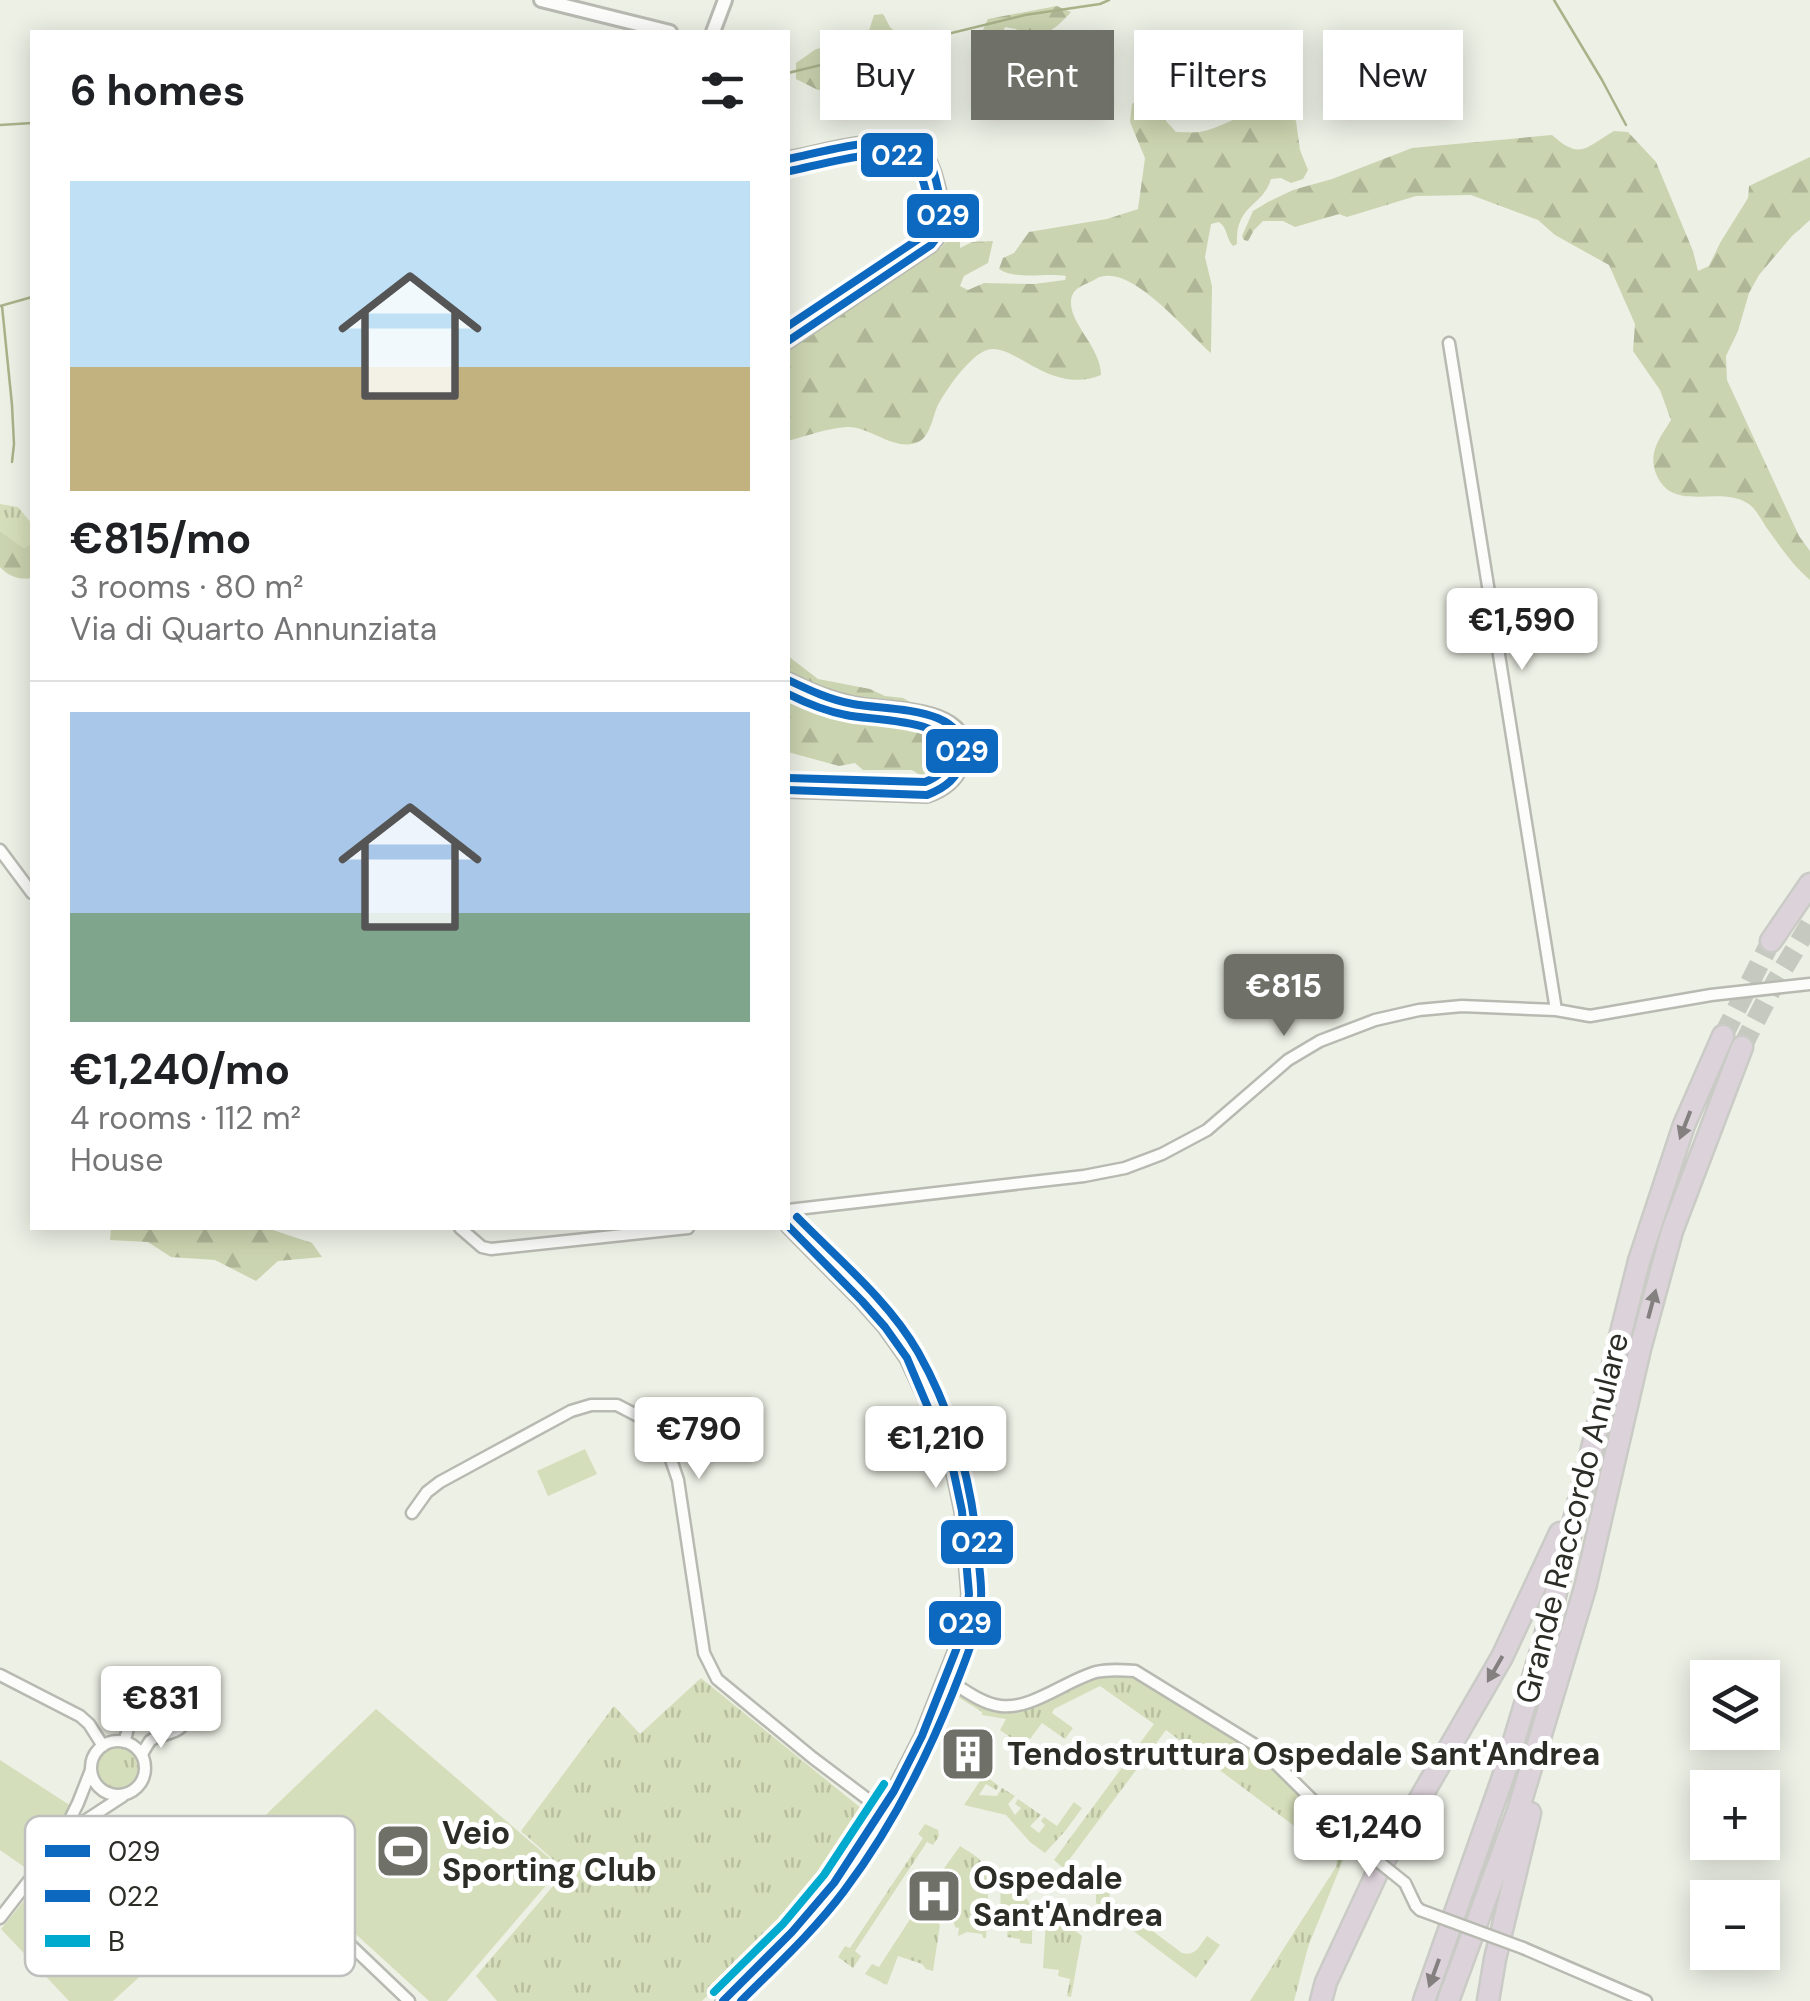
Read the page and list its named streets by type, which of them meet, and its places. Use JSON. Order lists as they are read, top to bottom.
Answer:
{
  "streets": {
    "highway": ["Grande Raccordo Anulare"]
  },
  "places": {
    "building": ["Tendostruttura Ospedale Sant'Andrea"],
    "sports": ["Veio Sporting Club"],
    "hospital": ["Ospedale Sant'Andrea"]
  },
  "lines": ["transit line 029", "transit line 022", "transit line B"],
  "legend": ["029", "022", "B"],
  "page": {
    "chip": [
      "Buy",
      "Rent",
      "Filters",
      "New"
    ],
    "heading": "6 homes",
    "list": [
      {
        "name": "€815/mo",
        "note": "3 rooms · 80 m² · Via di Quarto Annunziata"
      },
      {
        "name": "€1,240/mo",
        "note": "4 rooms · 112 m² · House"
      }
    ],
    "price": [
      "€1,590",
      "€815",
      "€790",
      "€1,210",
      "€831",
      "€1,240"
    ],
    "map_buttons": ["+", "−"]
  }
}
